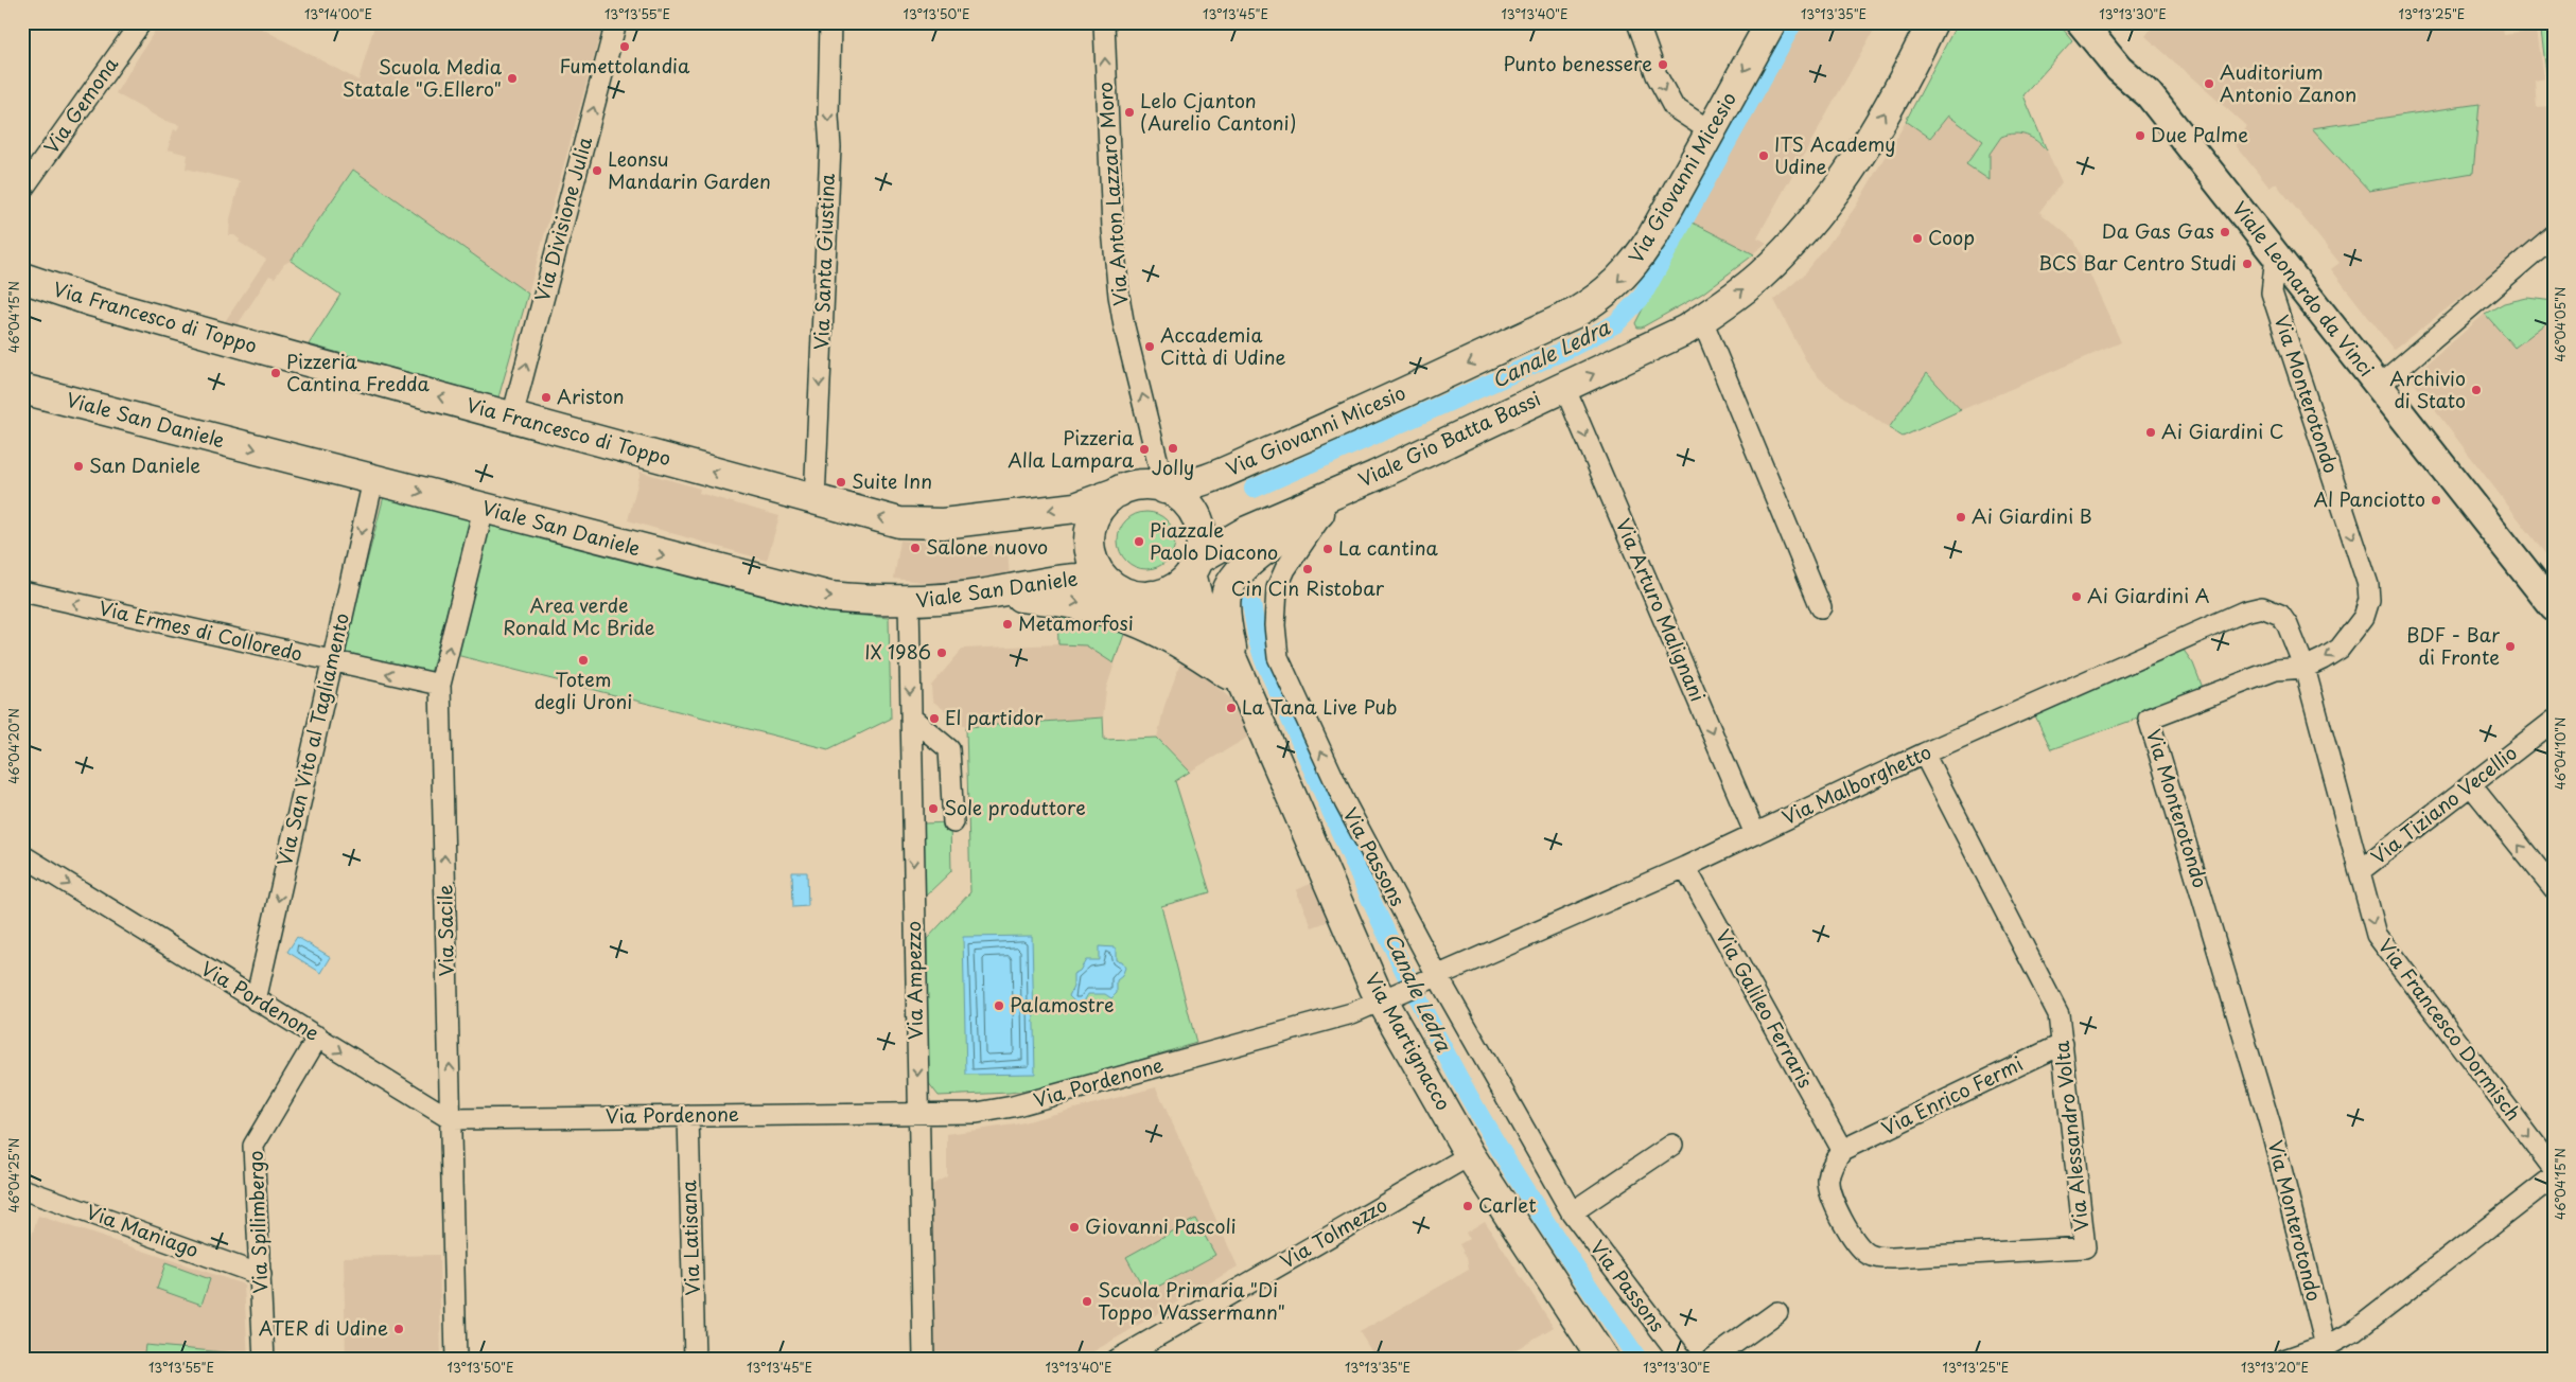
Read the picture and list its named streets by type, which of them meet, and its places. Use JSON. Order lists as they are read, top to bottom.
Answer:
{
  "streets": {
    "main road": [
      "Via Giovanni Micesio",
      "Viale Leonardo da Vinci",
      "Via Francesco di Toppo",
      "Viale San Daniele",
      "Viale Gio Batta Bassi",
      "Via Martignacco"
    ],
    "street": [
      "Via Gemona",
      "Via Anton Lazzaro Moro",
      "Via Divisione Julia",
      "Via Santa Giustina",
      "Via Monterotondo",
      "Via Arturo Malignani",
      "Via Ermes di Colloredo",
      "Via San Vito al Tagliamento",
      "Via Malborghetto",
      "Via Tiziano Vecellio",
      "Via Passons",
      "Via Sacile",
      "Via Ampezzo",
      "Via Pordenone",
      "Via Galileo Ferraris",
      "Via Francesco Dormisch",
      "Via Enrico Fermi",
      "Via Alessandro Volta",
      "Via Spilimbergo",
      "Via Maniago",
      "Via Tolmezzo",
      "Via Latisana"
    ]
  },
  "crossings": [
    ["Via Giovanni Micesio", "Via Anton Lazzaro Moro"],
    ["Via Giovanni Micesio", "Via Francesco di Toppo"],
    ["Via Giovanni Micesio", "Viale San Daniele"],
    ["Via Giovanni Micesio", "Viale Gio Batta Bassi"],
    ["Via Giovanni Micesio", "Via Martignacco"],
    ["Via Anton Lazzaro Moro", "Via Francesco di Toppo"],
    ["Via Anton Lazzaro Moro", "Viale San Daniele"],
    ["Via Anton Lazzaro Moro", "Viale Gio Batta Bassi"],
    ["Via Anton Lazzaro Moro", "Via Martignacco"],
    ["Via Divisione Julia", "Via Francesco di Toppo"],
    ["Via Santa Giustina", "Via Francesco di Toppo"],
    ["Viale Leonardo da Vinci", "Via Monterotondo"],
    ["Via Francesco di Toppo", "Viale San Daniele"],
    ["Via Francesco di Toppo", "Viale Gio Batta Bassi"],
    ["Via Francesco di Toppo", "Via Martignacco"],
    ["Via Monterotondo", "Via Malborghetto"],
    ["Via Monterotondo", "Via Francesco Dormisch"],
    ["Viale San Daniele", "Viale Gio Batta Bassi"],
    ["Viale San Daniele", "Via San Vito al Tagliamento"],
    ["Viale San Daniele", "Via Sacile"],
    ["Viale San Daniele", "Via Ampezzo"],
    ["Viale San Daniele", "Via Martignacco"],
    ["Viale Gio Batta Bassi", "Via Arturo Malignani"],
    ["Viale Gio Batta Bassi", "Via Martignacco"],
    ["Via Arturo Malignani", "Via Malborghetto"],
    ["Via Ermes di Colloredo", "Via San Vito al Tagliamento"],
    ["Via Ermes di Colloredo", "Via Sacile"],
    ["Via San Vito al Tagliamento", "Via Pordenone"],
    ["Via Malborghetto", "Via Passons"],
    ["Via Malborghetto", "Via Pordenone"],
    ["Via Malborghetto", "Via Galileo Ferraris"],
    ["Via Malborghetto", "Via Francesco Dormisch"],
    ["Via Malborghetto", "Via Martignacco"],
    ["Via Malborghetto", "Via Alessandro Volta"],
    ["Via Tiziano Vecellio", "Via Francesco Dormisch"],
    ["Via Sacile", "Via Pordenone"],
    ["Via Ampezzo", "Via Pordenone"],
    ["Via Pordenone", "Via Martignacco"],
    ["Via Pordenone", "Via Spilimbergo"],
    ["Via Pordenone", "Via Latisana"],
    ["Via Galileo Ferraris", "Via Enrico Fermi"],
    ["Via Galileo Ferraris", "Via Alessandro Volta"],
    ["Via Martignacco", "Via Tolmezzo"],
    ["Via Enrico Fermi", "Via Alessandro Volta"],
    ["Via Spilimbergo", "Via Maniago"]
  ],
  "one_way": [
    "Via Giovanni Micesio",
    "Via Anton Lazzaro Moro",
    "Via Divisione Julia",
    "Via Santa Giustina",
    "Via Francesco di Toppo",
    "Viale San Daniele",
    "Viale Gio Batta Bassi",
    "Via Ermes di Colloredo",
    "Via San Vito al Tagliamento",
    "Via Passons",
    "Via Sacile",
    "Via Ampezzo",
    "Via Francesco Dormisch"
  ],
  "water": ["Canale Ledra"],
  "parks": ["Area verde Ronald Mc Bride"],
  "places": [
    "Fumettolandia",
    "Punto benessere",
    "Scuola Media Statale \"G.Ellero\"",
    "Auditorium Antonio Zanon",
    "Lelo Cjanton (Aurelio Cantoni)",
    "Due Palme",
    "ITS Academy Udine",
    "Leonsu Mandarin Garden",
    "Da Gas Gas",
    "Coop",
    "BCS Bar Centro Studi",
    "Accademia Città di Udine",
    "Pizzeria Cantina Fredda",
    "Archivio di Stato",
    "Ariston",
    "Ai Giardini C",
    "Jolly",
    "Pizzeria Alla Lampara",
    "San Daniele",
    "Suite Inn",
    "Al Panciotto",
    "Ai Giardini B",
    "Piazzale Paolo Diacono",
    "Salone nuovo",
    "La cantina",
    "Cin Cin Ristobar",
    "Ai Giardini A",
    "Metamorfosi",
    "BDF - Bar di Fronte",
    "IX 1986",
    "Totem degli Uroni",
    "La Tana Live Pub",
    "El partidor",
    "Sole produttore",
    "Palamostre",
    "Carlet",
    "Giovanni Pascoli",
    "Scuola Primaria \"Di Toppo Wassermann\"",
    "ATER di Udine"
  ],
  "coordinates": [
    "13°14'00\"E",
    "13°13'55\"E",
    "13°13'50\"E",
    "13°13'45\"E",
    "13°13'40\"E",
    "13°13'35\"E",
    "13°13'30\"E",
    "13°13'25\"E",
    "46°04'15\"N",
    "46°04'05\"N",
    "46°04'20\"N",
    "46°04'10\"N",
    "46°04'25\"N",
    "13°13'20\"E"
  ]
}
